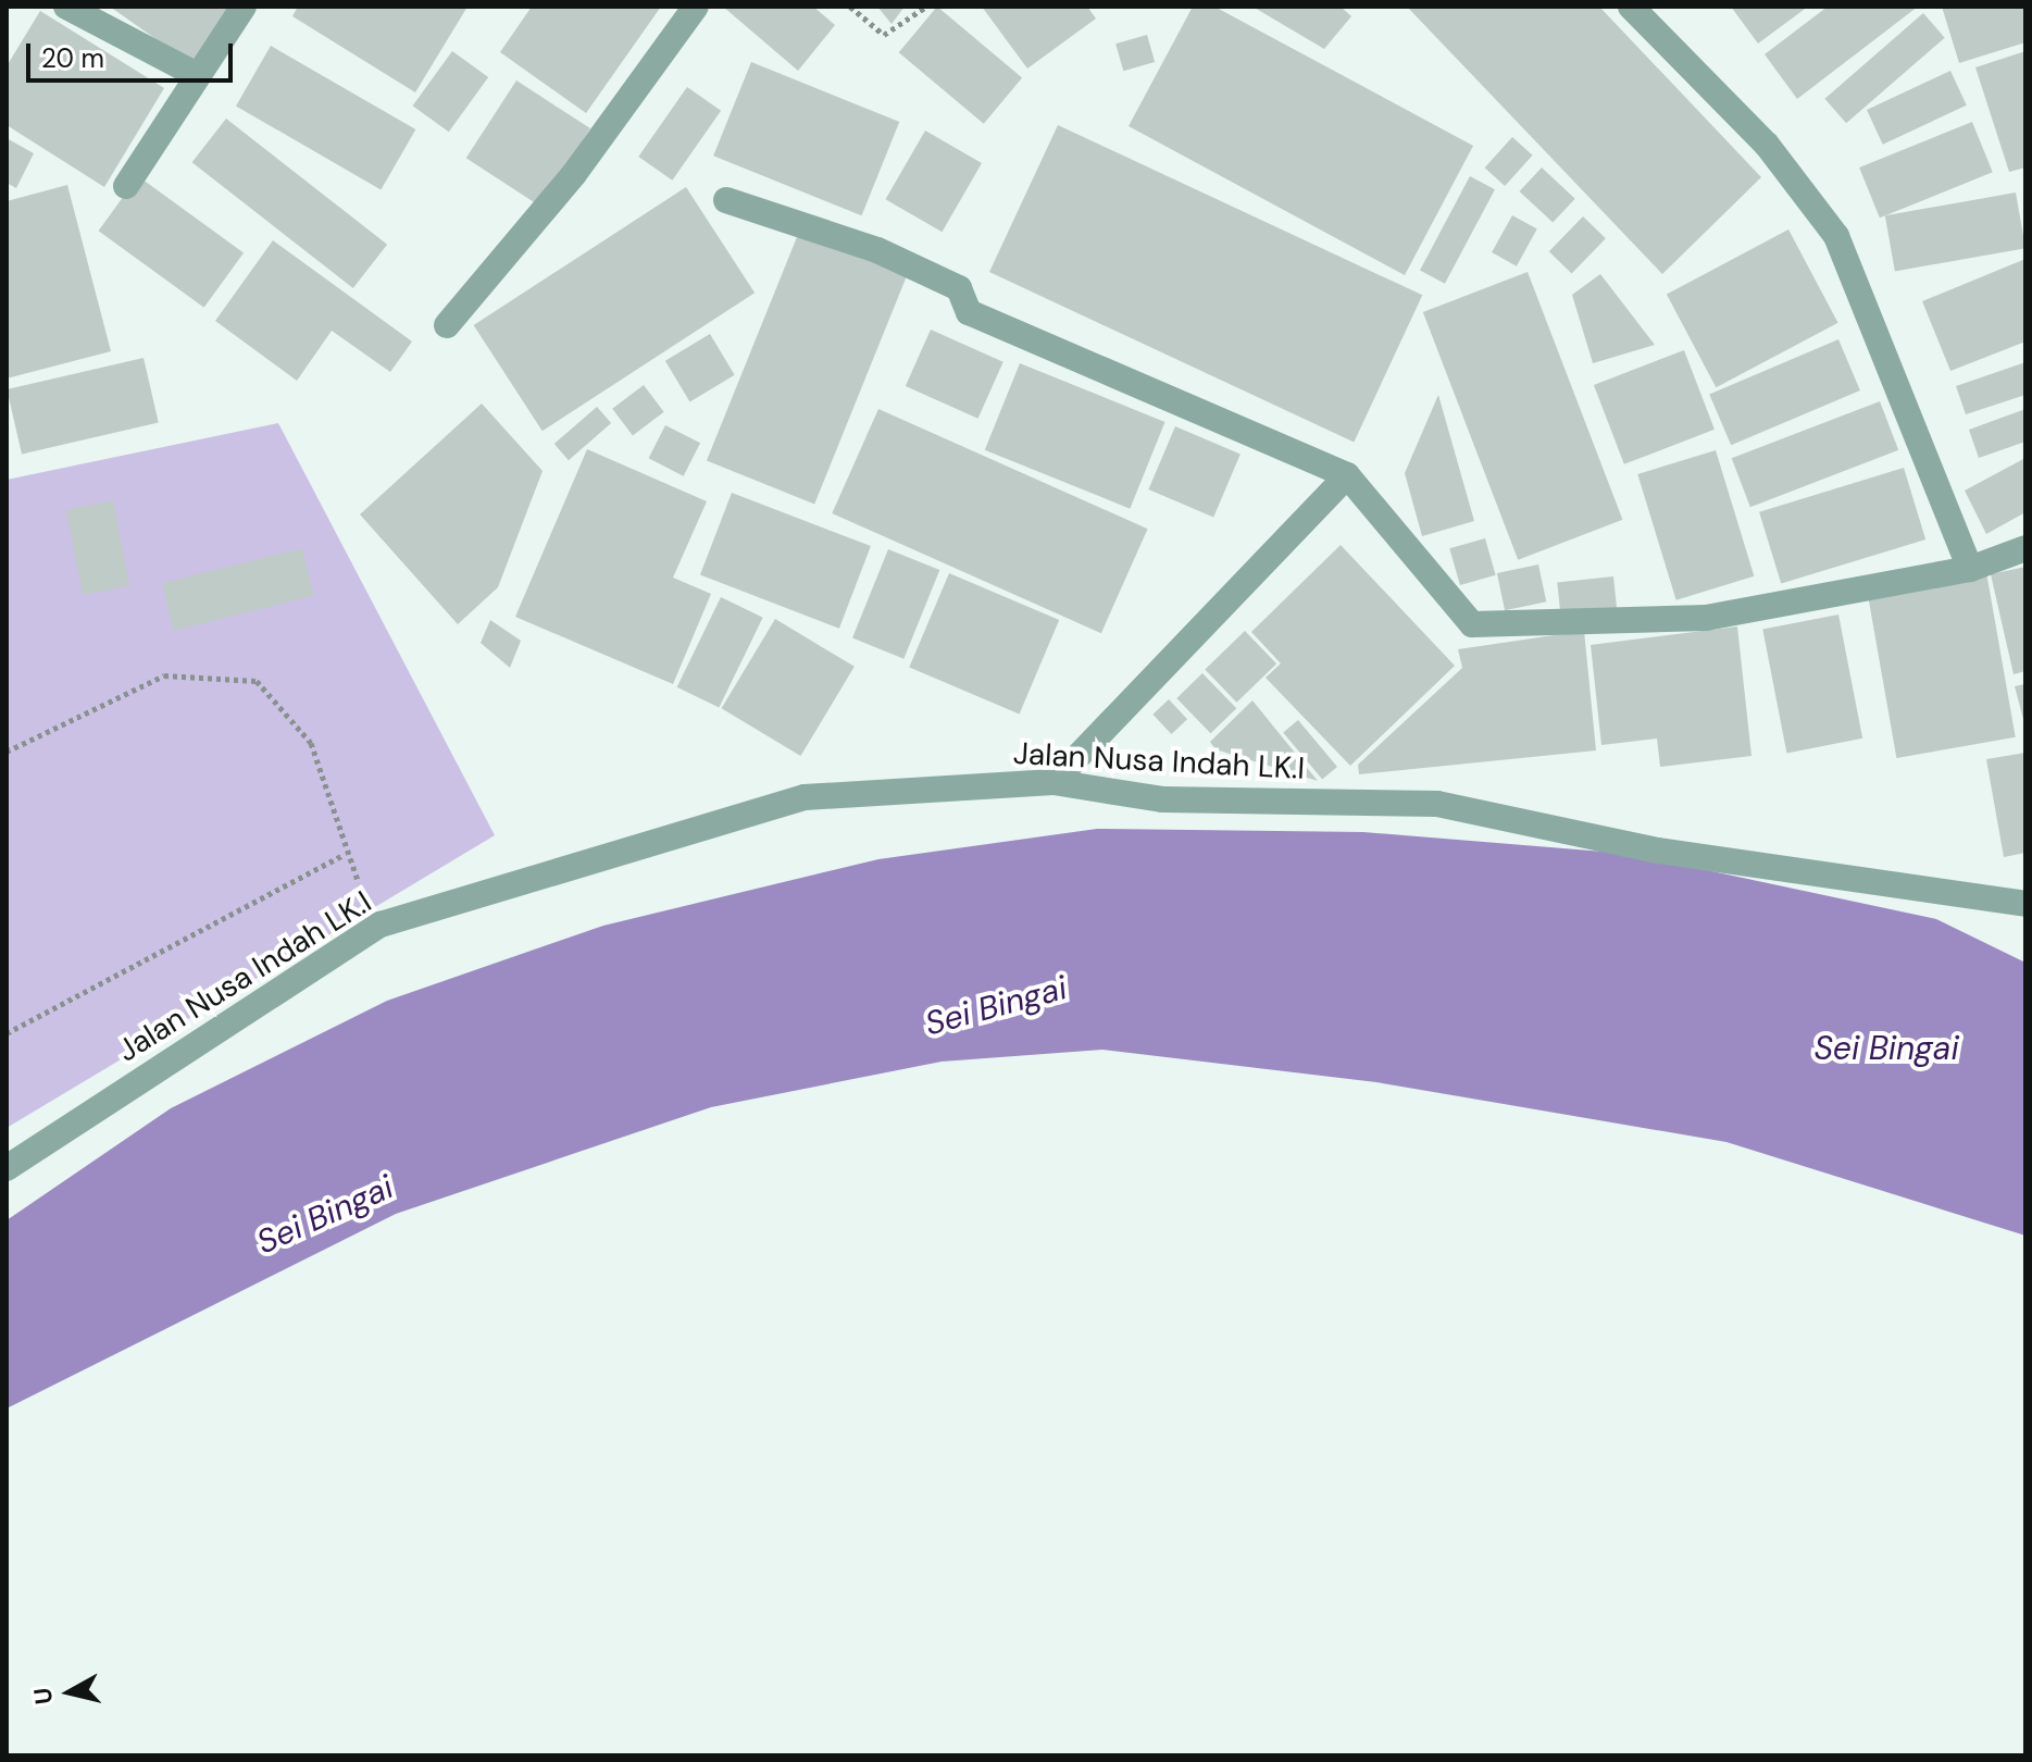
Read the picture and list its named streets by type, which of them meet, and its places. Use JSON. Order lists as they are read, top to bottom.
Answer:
{
  "streets": {
    "street": ["Jalan Nusa Indah LK.I"]
  },
  "water": ["Sei Bingai"],
  "scale_bar": "20 m",
  "north": "left"
}
